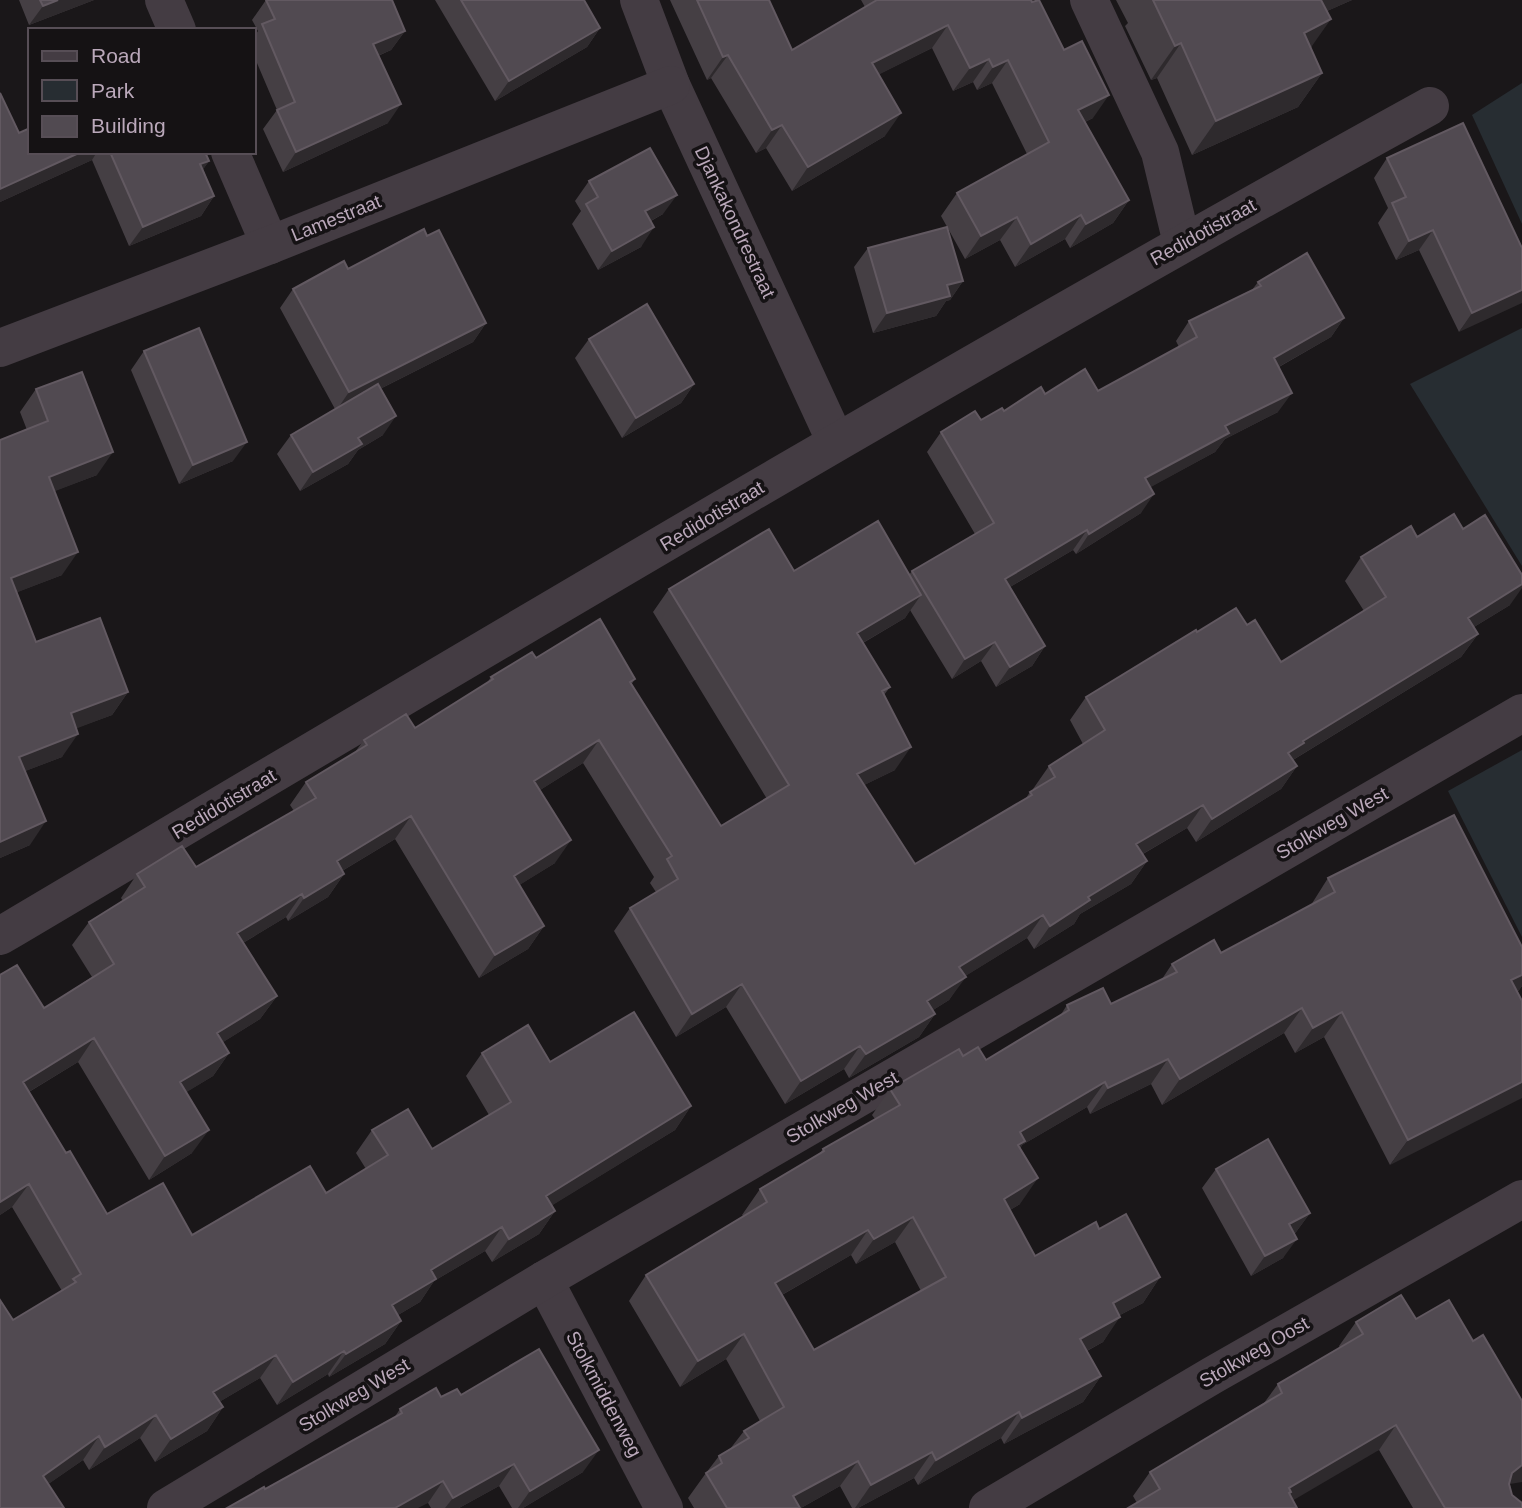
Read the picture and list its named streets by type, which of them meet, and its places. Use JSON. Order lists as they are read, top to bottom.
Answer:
{
  "streets": {
    "street": [
      "Lamestraat",
      "Djankakondrestraat",
      "Redidotistraat",
      "Stolkweg West",
      "Stolkweg Oost",
      "Stolkmiddenweg"
    ]
  },
  "crossings": [
    ["Lamestraat", "Djankakondrestraat"],
    ["Djankakondrestraat", "Redidotistraat"],
    ["Stolkweg West", "Stolkmiddenweg"]
  ],
  "legend": ["Road", "Park", "Building"]
}
